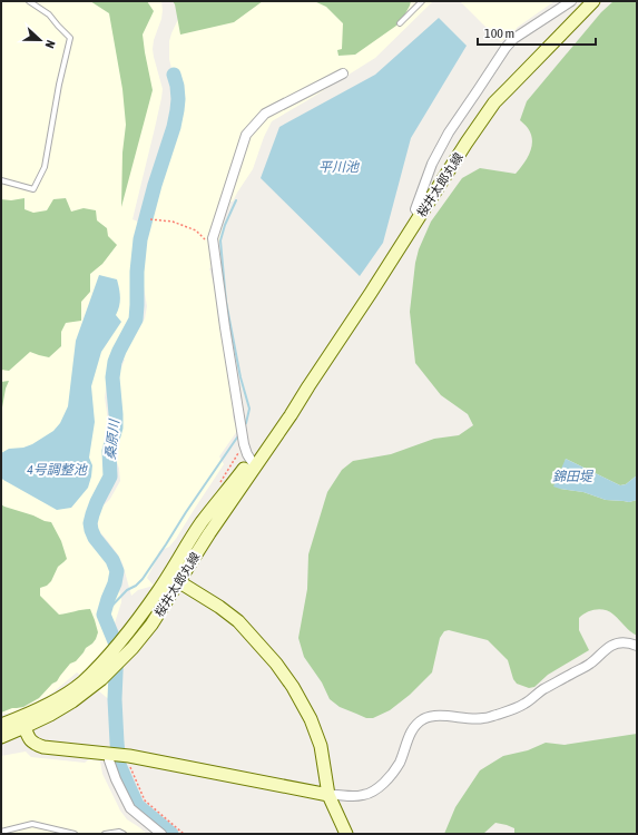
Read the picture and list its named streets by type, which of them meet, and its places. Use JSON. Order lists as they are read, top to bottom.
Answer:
{
  "streets": {
    "main road": ["桜井太郎丸線"]
  },
  "water": [
    "平川池",
    "桑原川",
    "4号調整池",
    "錦田堤"
  ],
  "scale_bar": "100 m",
  "north": "right"
}
